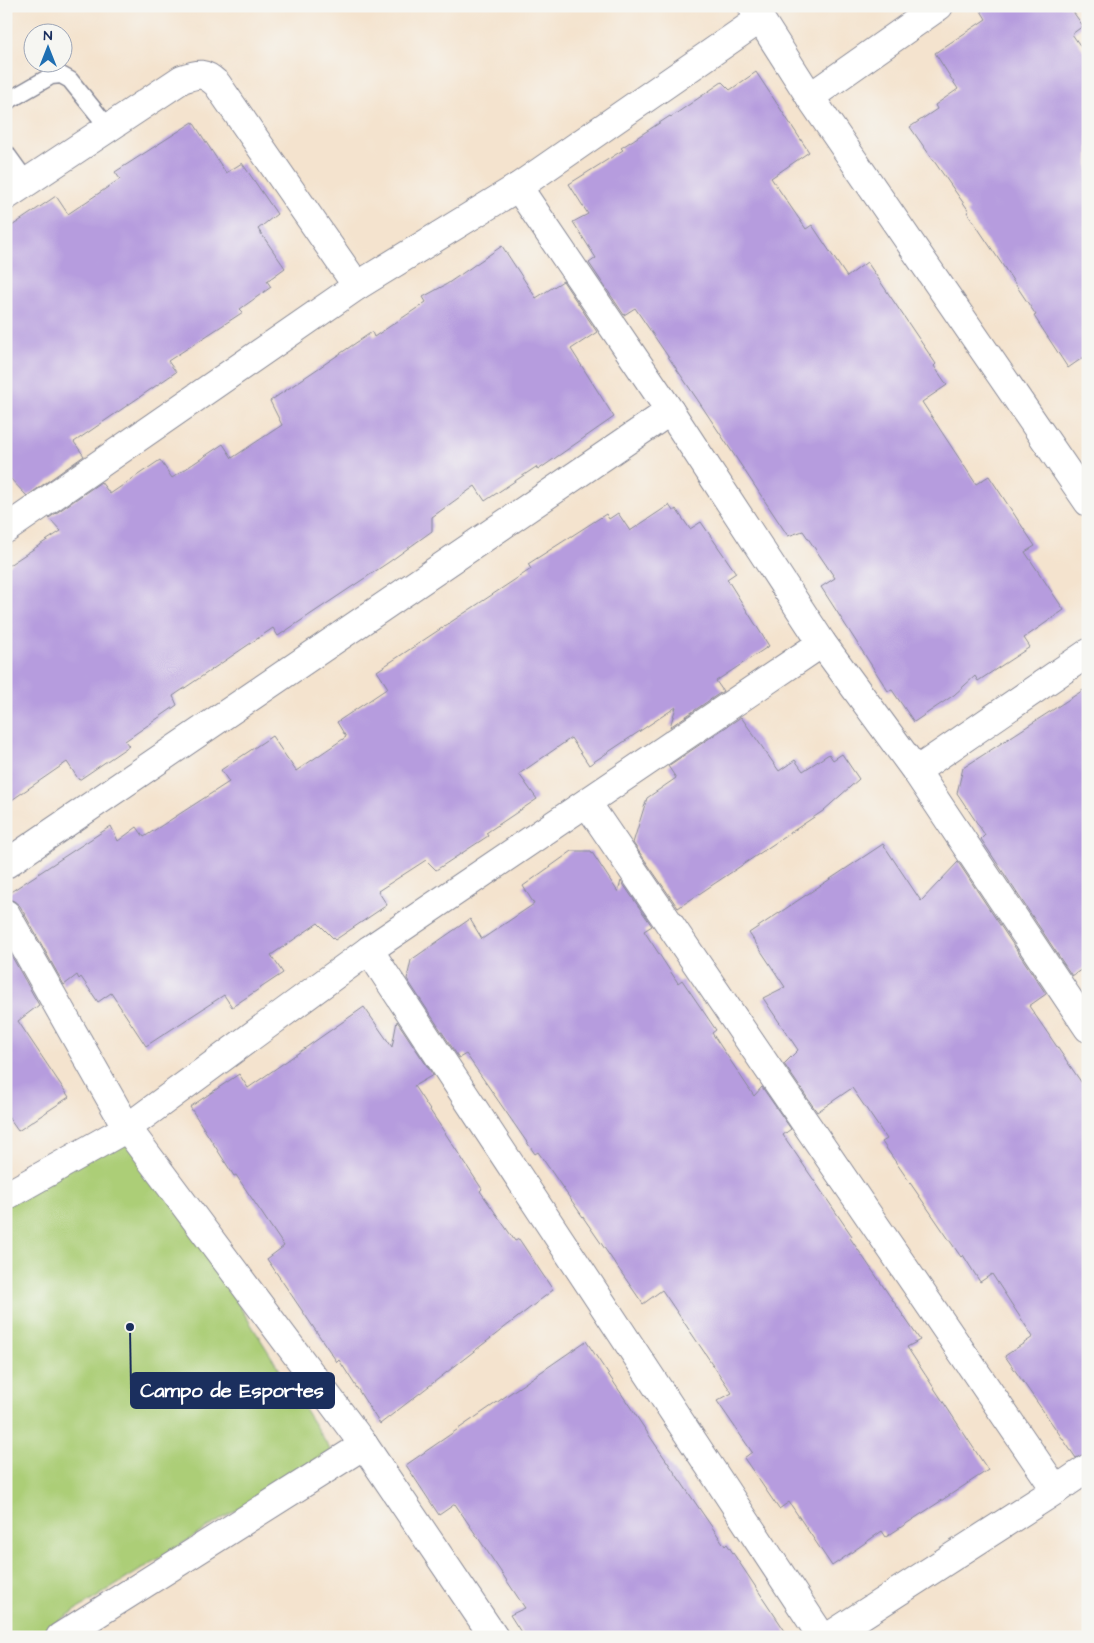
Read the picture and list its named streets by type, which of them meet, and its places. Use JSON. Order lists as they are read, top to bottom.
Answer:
{
  "places": ["Campo de Esportes"],
  "north": "top"
}
